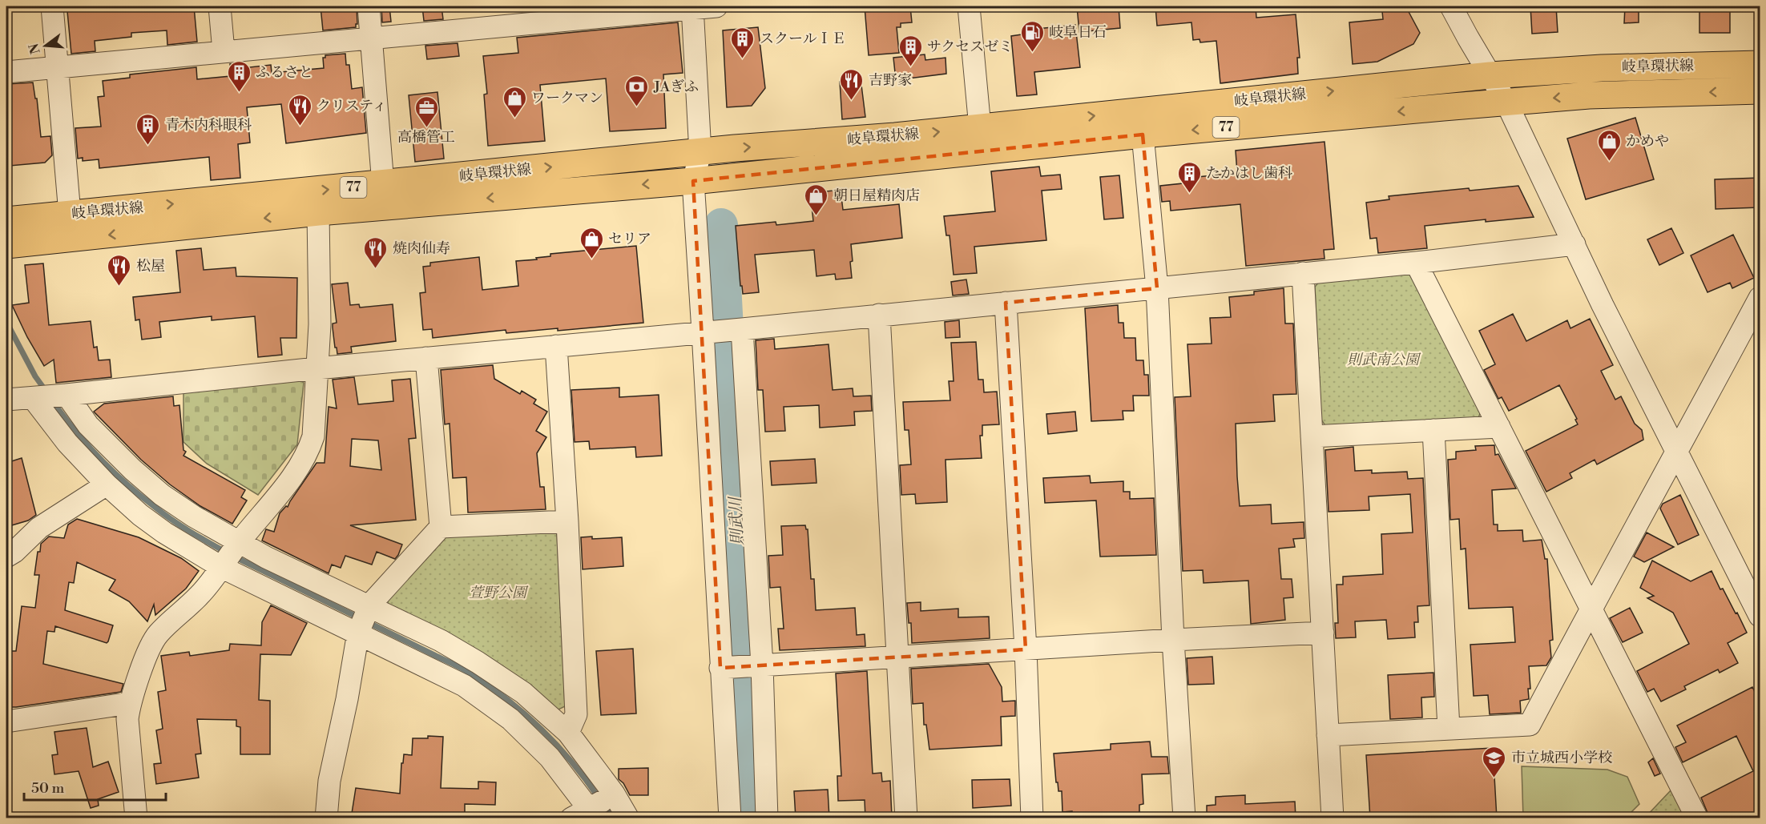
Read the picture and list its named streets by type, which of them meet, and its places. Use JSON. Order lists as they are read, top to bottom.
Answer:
{
  "streets": {
    "main road": ["岐阜環状線", "77"]
  },
  "water": ["則武川"],
  "parks": ["則武南公園", "萱野公園"],
  "places": {
    "fuel station": ["岐阜日石"],
    "building": [
      "スクールＩＥ",
      "サクセスゼミ",
      "ふるさと",
      "青木内科眼科",
      "たかはし歯科"
    ],
    "restaurant": [
      "吉野家",
      "クリスティ",
      "焼肉仙寿",
      "松屋"
    ],
    "bank": ["JAぎふ"],
    "shop": [
      "ワークマン",
      "かめや",
      "朝日屋精肉店",
      "セリア"
    ],
    "office": ["高橋管工"],
    "school or university": ["市立城西小学校"]
  },
  "scale_bar": "50 m",
  "north": "left"
}
